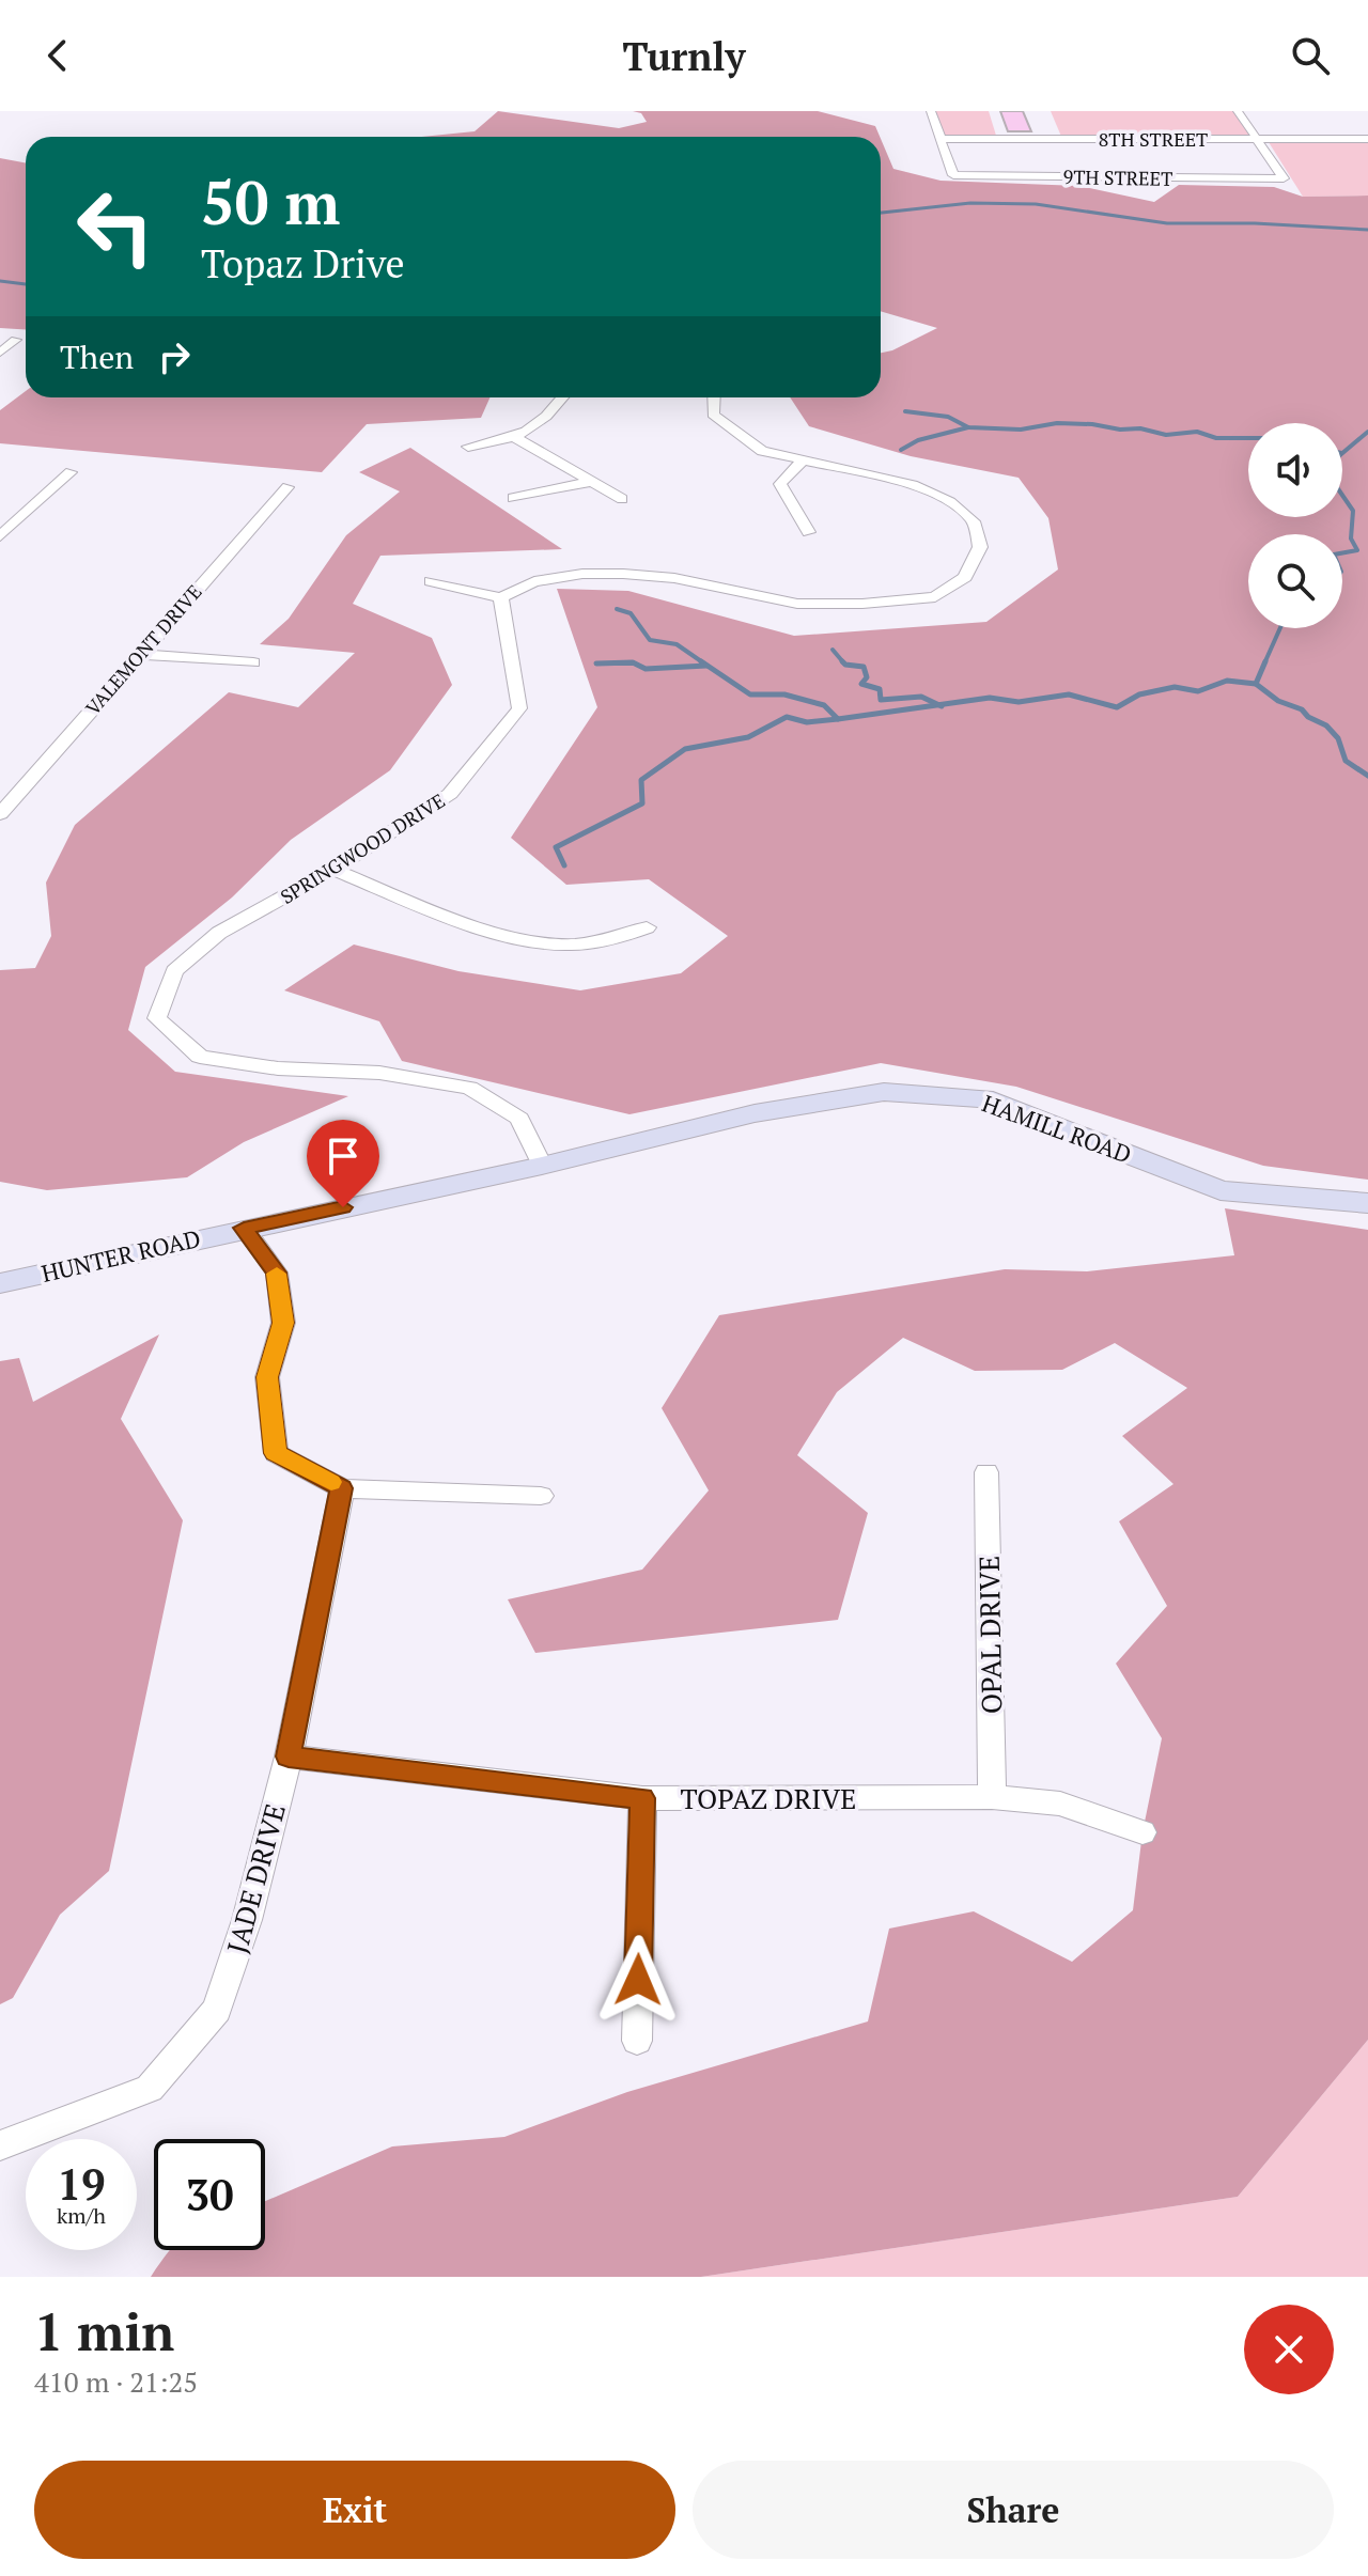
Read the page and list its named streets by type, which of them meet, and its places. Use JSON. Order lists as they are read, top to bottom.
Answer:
{
  "streets": {
    "street": [
      "8TH STREET",
      "9TH STREET",
      "VALEMONT DRIVE",
      "SPRINGWOOD DRIVE",
      "HAMILL ROAD",
      "HUNTER ROAD",
      "OPAL DRIVE",
      "TOPAZ DRIVE",
      "JADE DRIVE"
    ]
  },
  "crossings": [
    ["8TH STREET", "9TH STREET"],
    ["SPRINGWOOD DRIVE", "HAMILL ROAD"],
    ["SPRINGWOOD DRIVE", "HUNTER ROAD"],
    ["HAMILL ROAD", "HUNTER ROAD"],
    ["OPAL DRIVE", "TOPAZ DRIVE"],
    ["TOPAZ DRIVE", "JADE DRIVE"]
  ],
  "page": {
    "header": "Turnly",
    "turn": ["50 m", "Topaz Drive"],
    "then": "Then",
    "speed": "19 km/h",
    "limit": "30",
    "heading": ["1 min", "410 m · 21:25"],
    "buttons": ["Exit", "Share"]
  }
}
